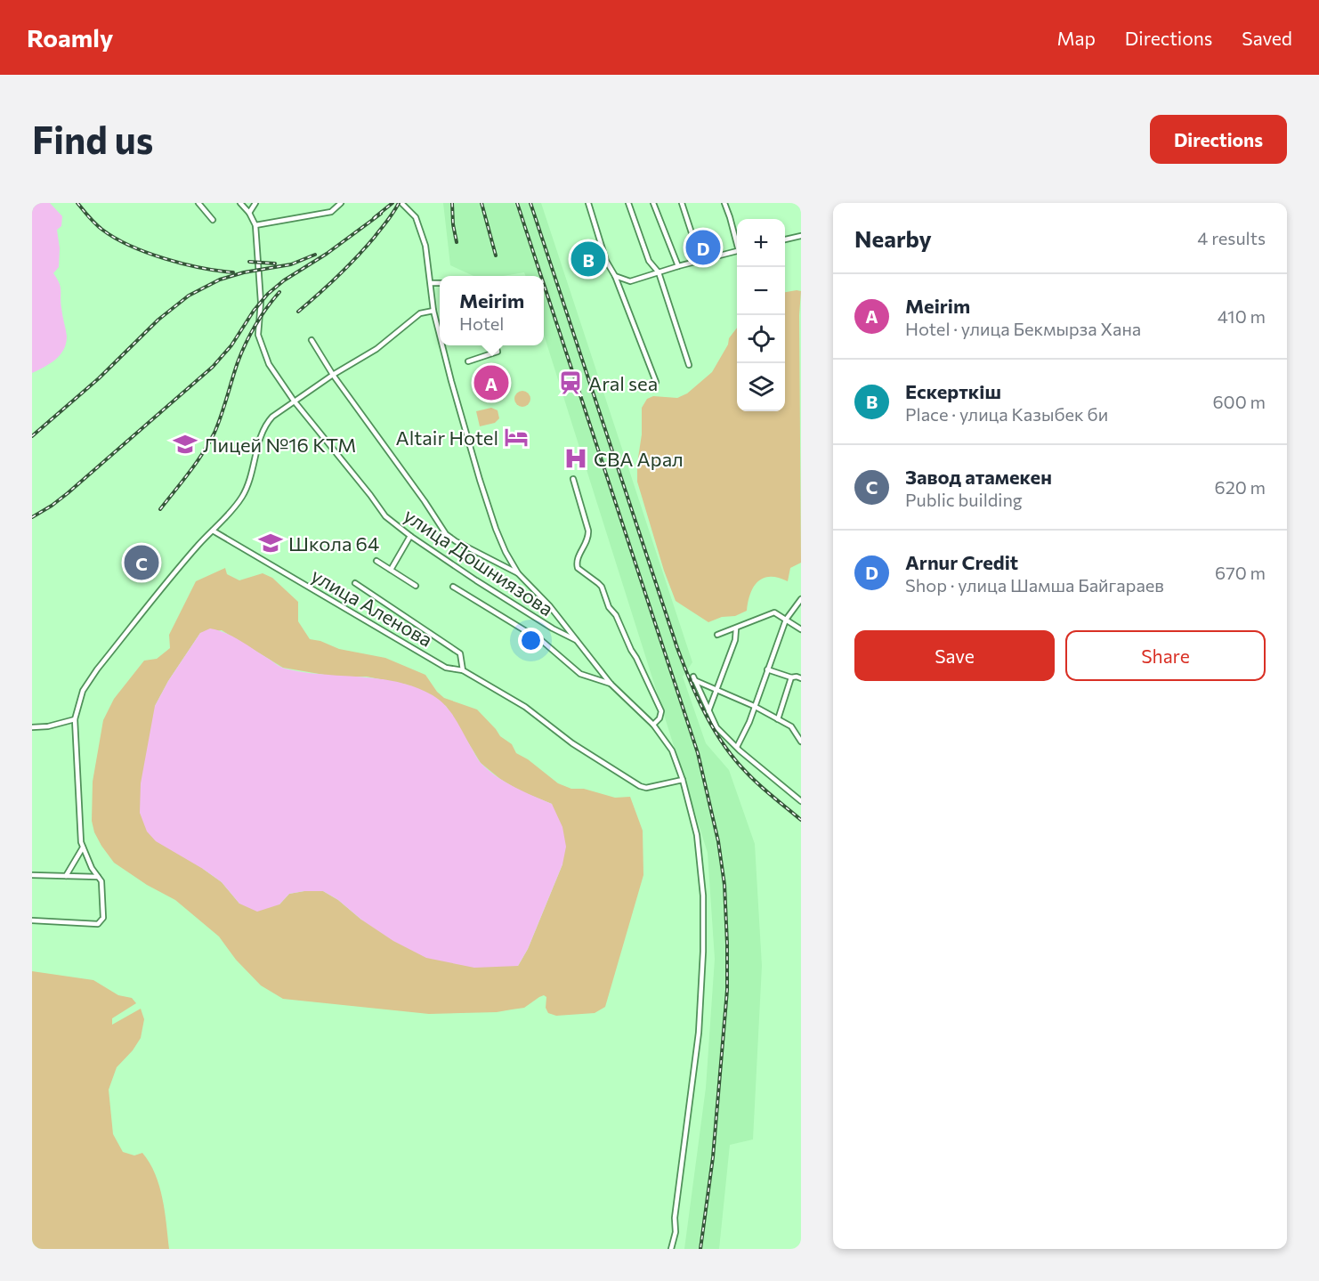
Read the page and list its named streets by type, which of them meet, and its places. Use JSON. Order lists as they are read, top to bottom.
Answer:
{
  "streets": {
    "street": ["улица Дошниязова", "улица Аленова"]
  },
  "places": {
    "station": ["Aral sea"],
    "hotel": ["Altair Hotel"],
    "school or university": ["Лицей №16 КТМ", "Школа 64"],
    "hospital": ["СВА Арал"]
  },
  "page": {
    "header": "Roamly",
    "nav": ["Map", "Directions", "Saved"],
    "buttons": [
      "Directions",
      ["Save", "Share"]
    ],
    "title": "Find us",
    "heading": ["Nearby", "4 results"],
    "map_buttons": ["+", "−"],
    "pins": [
      "D",
      "B",
      "A",
      "C"
    ],
    "list": [
      {
        "mark": "A",
        "name": "Meirim",
        "note": "Hotel · улица Бекмырза Хана",
        "value": "410 m"
      },
      {
        "mark": "B",
        "name": "Ескерткіш",
        "note": "Place · улица Казыбек би",
        "value": "600 m"
      },
      {
        "mark": "C",
        "name": "Завод атамекен",
        "note": "Public building",
        "value": "620 m"
      },
      {
        "mark": "D",
        "name": "Arnur Credit",
        "note": "Shop · улица Шамша Байгараев",
        "value": "670 m"
      }
    ],
    "popup": ["Meirim", "Hotel"]
  }
}
